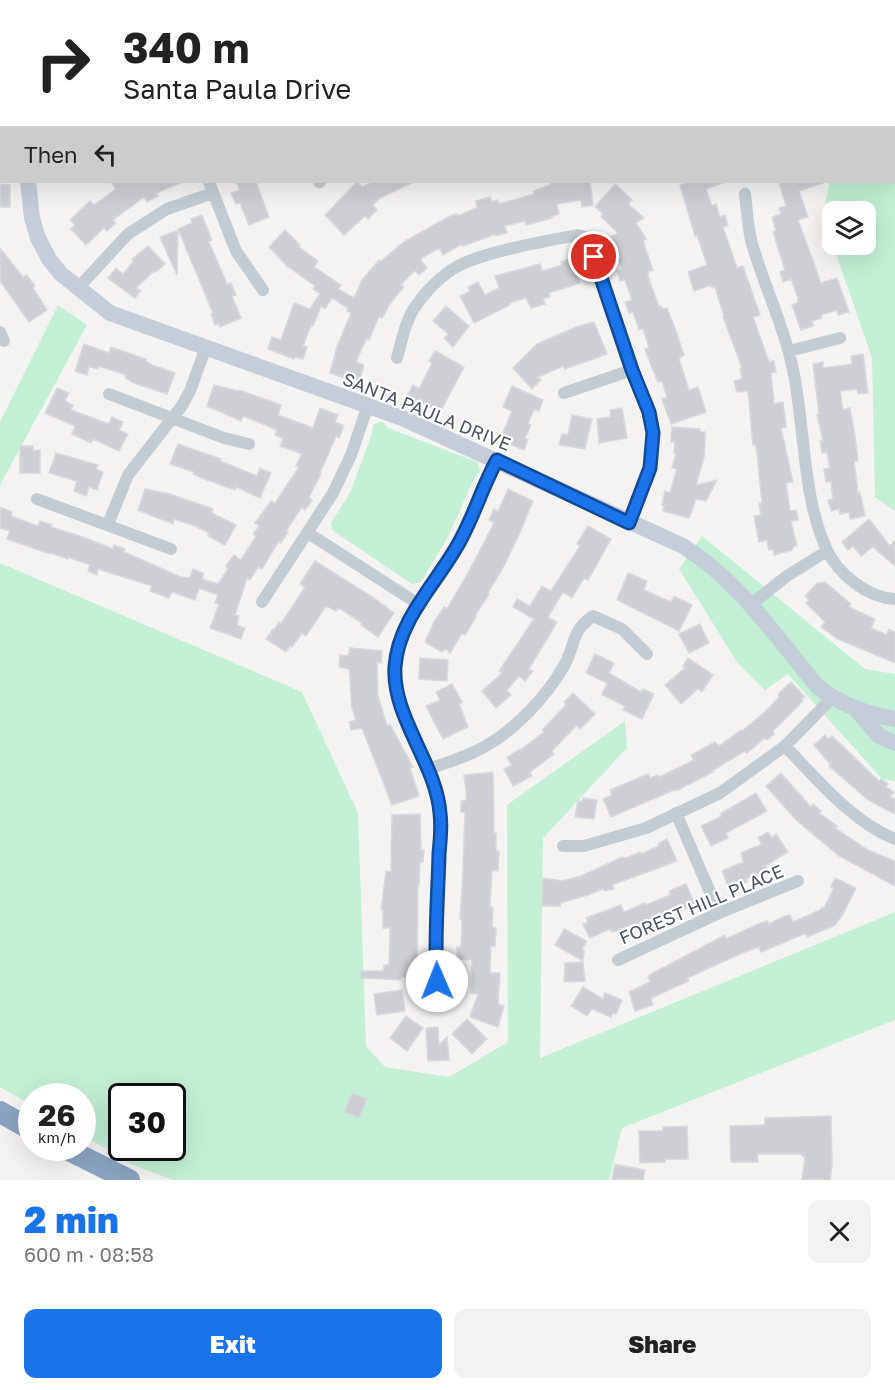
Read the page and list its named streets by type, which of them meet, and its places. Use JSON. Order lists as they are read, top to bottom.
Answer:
{
  "streets": {
    "street": ["SANTA PAULA DRIVE", "FOREST HILL PLACE"]
  },
  "page": {
    "turn": ["340 m", "Santa Paula Drive"],
    "then": "Then",
    "speed": "26 km/h",
    "limit": "30",
    "heading": ["2 min", "600 m · 08:58"],
    "buttons": ["Exit", "Share"]
  }
}
